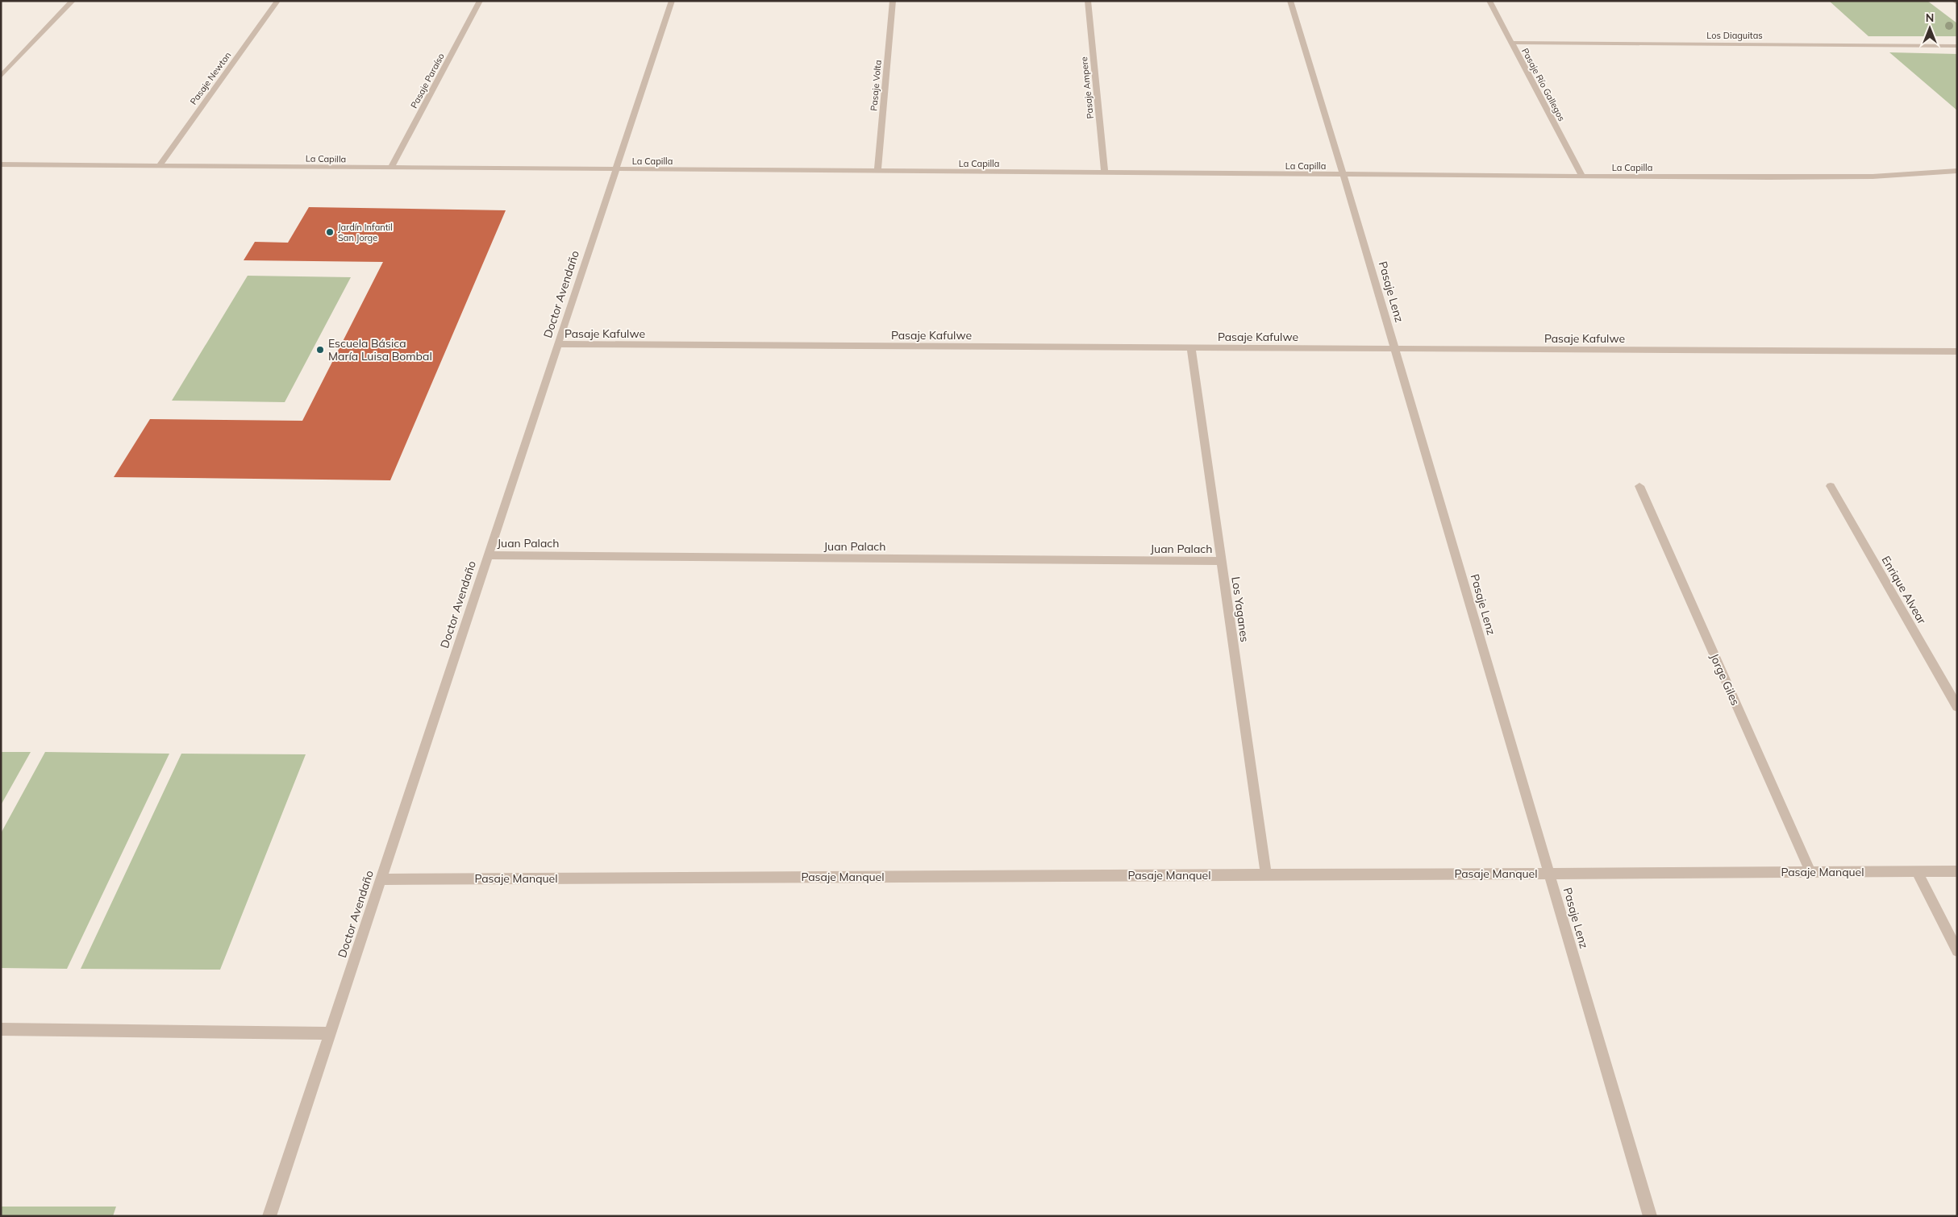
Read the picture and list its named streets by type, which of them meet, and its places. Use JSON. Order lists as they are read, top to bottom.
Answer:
{
  "streets": {
    "street": [
      "Los Diaguitas",
      "Pasaje Newton",
      "Pasaje Paraíso",
      "Pasaje Río Gallegos",
      "Pasaje Volta",
      "Pasaje Ampere",
      "La Capilla",
      "Pasaje Lenz",
      "Doctor Avendaño",
      "Pasaje Kafulwe",
      "Juan Palach",
      "Enrique Alvear",
      "Los Yaganes",
      "Jorge Giles",
      "Pasaje Manquel"
    ]
  },
  "crossings": [
    ["Los Diaguitas", "Pasaje Río Gallegos"],
    ["Pasaje Newton", "La Capilla"],
    ["Pasaje Paraíso", "La Capilla"],
    ["Pasaje Río Gallegos", "La Capilla"],
    ["Pasaje Volta", "La Capilla"],
    ["Pasaje Ampere", "La Capilla"],
    ["La Capilla", "Pasaje Lenz"],
    ["La Capilla", "Doctor Avendaño"],
    ["Pasaje Lenz", "Pasaje Kafulwe"],
    ["Pasaje Lenz", "Pasaje Manquel"],
    ["Doctor Avendaño", "Pasaje Kafulwe"],
    ["Doctor Avendaño", "Juan Palach"],
    ["Doctor Avendaño", "Pasaje Manquel"],
    ["Pasaje Kafulwe", "Los Yaganes"],
    ["Juan Palach", "Los Yaganes"],
    ["Los Yaganes", "Pasaje Manquel"],
    ["Jorge Giles", "Pasaje Manquel"]
  ],
  "places": ["Jardín Infantil San Jorge", "Escuela Básica María Luisa Bombal"],
  "north": "top"
}
